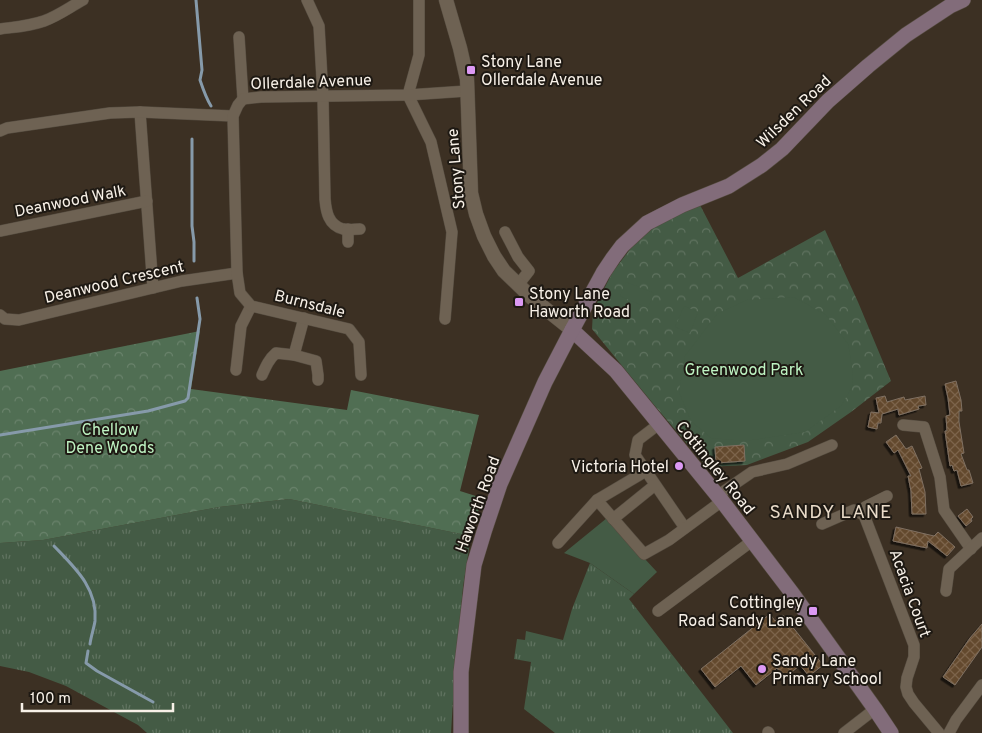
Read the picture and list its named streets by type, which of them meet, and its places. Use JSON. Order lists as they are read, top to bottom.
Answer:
{
  "streets": {
    "main road": ["Wilsden Road", "Cottingley Road", "Haworth Road"],
    "street": [
      "Ollerdale Avenue",
      "Stony Lane",
      "Deanwood Walk",
      "Deanwood Crescent",
      "Burnsdale",
      "Acacia Court"
    ]
  },
  "crossings": [
    ["Ollerdale Avenue", "Stony Lane"],
    ["Wilsden Road", "Stony Lane"],
    ["Wilsden Road", "Cottingley Road"],
    ["Wilsden Road", "Haworth Road"],
    ["Stony Lane", "Cottingley Road"],
    ["Stony Lane", "Haworth Road"],
    ["Deanwood Crescent", "Burnsdale"],
    ["Cottingley Road", "Haworth Road"]
  ],
  "districts": ["SANDY LANE"],
  "parks": ["Greenwood Park", "Chellow Dene Woods"],
  "places": {
    "transit": ["Stony Lane Ollerdale Avenue", "Stony Lane Haworth Road", "Cottingley Road Sandy Lane"],
    "other": ["Victoria Hotel", "Sandy Lane Primary School"]
  },
  "scale_bar": "100 m"
}
